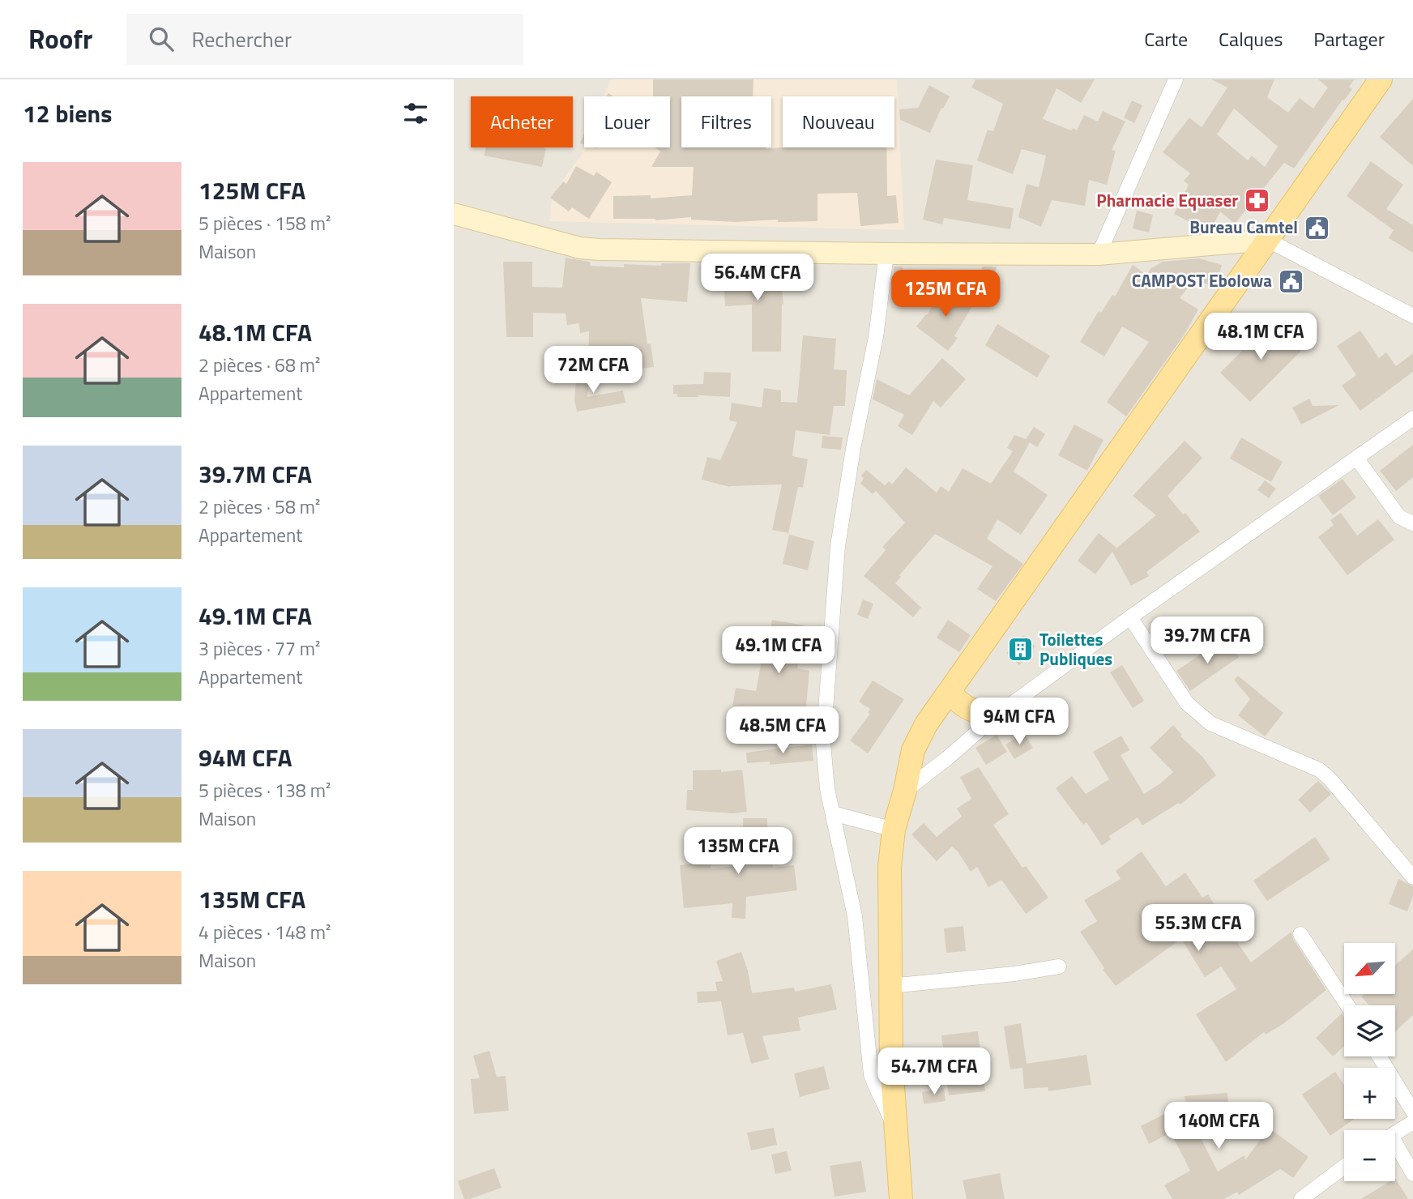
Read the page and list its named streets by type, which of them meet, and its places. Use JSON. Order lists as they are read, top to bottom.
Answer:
{
  "places": {
    "pharmacy": ["Pharmacie Equaser"],
    "public building": ["Bureau Camtel", "CAMPOST Ebolowa"],
    "building": ["Toilettes Publiques"]
  },
  "north": "bottom left",
  "page": {
    "header": "Roofr",
    "search": "Rechercher",
    "nav": ["Carte", "Calques", "Partager"],
    "heading": "12 biens",
    "chip": [
      "Acheter",
      "Louer",
      "Filtres",
      "Nouveau"
    ],
    "list": [
      {
        "name": "125M CFA",
        "note": "5 pièces · 158 m² · Maison"
      },
      {
        "name": "48.1M CFA",
        "note": "2 pièces · 68 m² · Appartement"
      },
      {
        "name": "39.7M CFA",
        "note": "2 pièces · 58 m² · Appartement"
      },
      {
        "name": "49.1M CFA",
        "note": "3 pièces · 77 m² · Appartement"
      },
      {
        "name": "94M CFA",
        "note": "5 pièces · 138 m² · Maison"
      },
      {
        "name": "135M CFA",
        "note": "4 pièces · 148 m² · Maison"
      }
    ],
    "price": [
      "56.4M CFA",
      "125M CFA",
      "48.1M CFA",
      "72M CFA",
      "39.7M CFA",
      "49.1M CFA",
      "94M CFA",
      "48.5M CFA",
      "135M CFA",
      "55.3M CFA",
      "54.7M CFA",
      "140M CFA"
    ],
    "map_buttons": ["+", "−"]
  }
}
